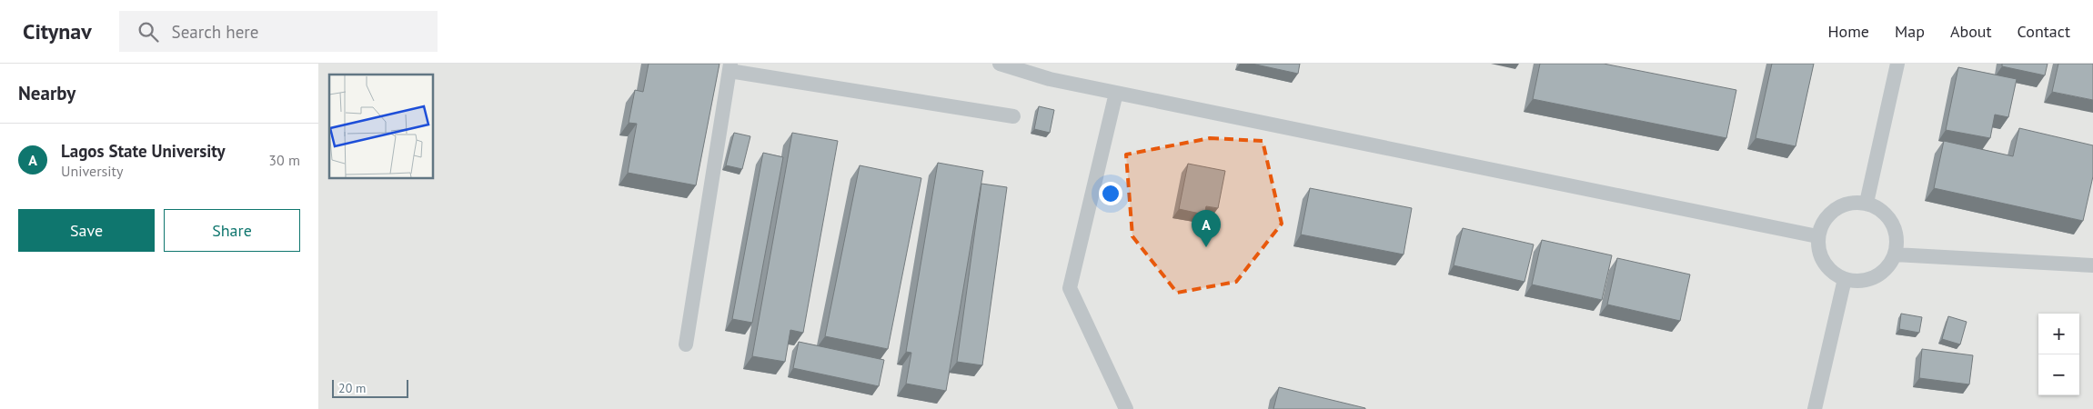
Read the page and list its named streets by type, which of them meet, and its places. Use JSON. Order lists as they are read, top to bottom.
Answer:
{
  "scale_bar": "20 m",
  "page": {
    "header": "Citynav",
    "search": "Search here",
    "nav": [
      "Home",
      "Map",
      "About",
      "Contact"
    ],
    "heading": "Nearby",
    "list": [
      {
        "mark": "A",
        "name": "Lagos State University",
        "note": "University",
        "value": "30 m"
      }
    ],
    "buttons": ["Save", "Share"],
    "pins": "A",
    "map_buttons": ["+", "−"],
    "scale": "20 m"
  }
}
